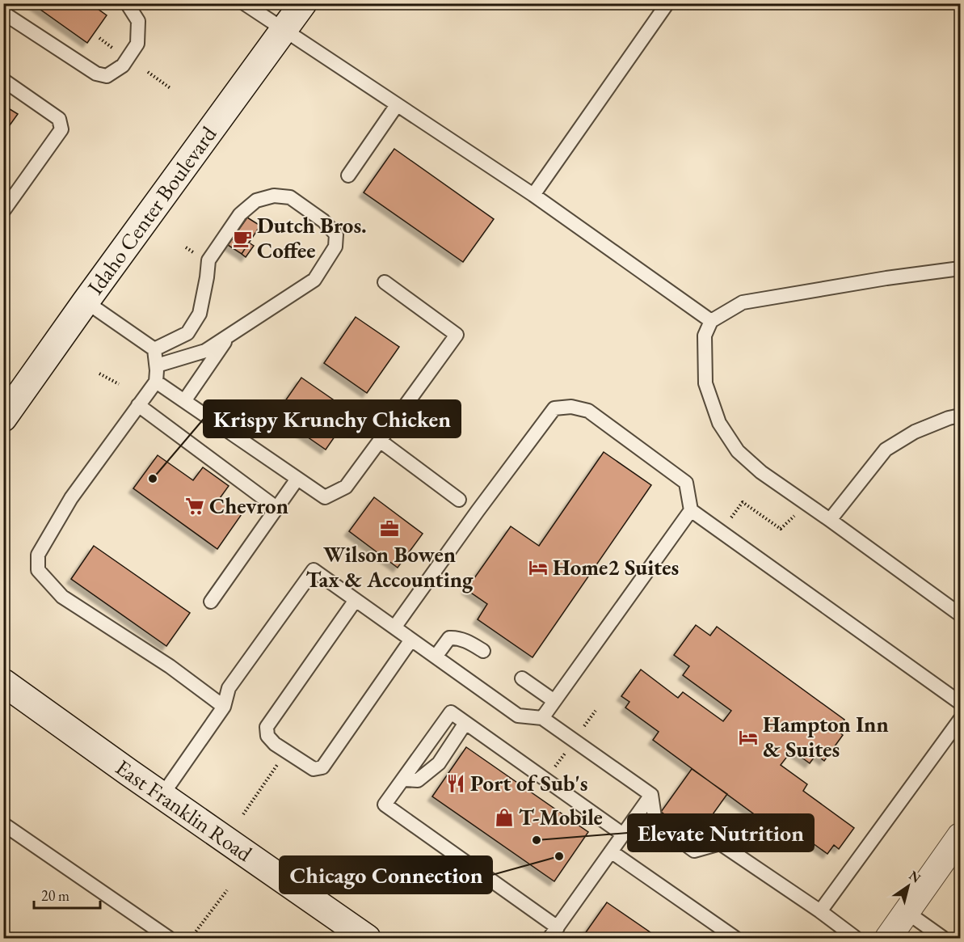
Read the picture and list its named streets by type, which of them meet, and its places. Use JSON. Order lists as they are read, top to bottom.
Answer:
{
  "streets": {
    "main road": ["Idaho Center Boulevard", "East Franklin Road"]
  },
  "places": {
    "cafe": ["Dutch Bros. Coffee"],
    "other": ["Krispy Krunchy Chicken", "Elevate Nutrition", "Chicago Connection"],
    "supermarket": ["Chevron"],
    "office": ["Wilson Bowen Tax & Accounting"],
    "hotel": ["Home2 Suites", "Hampton Inn & Suites"],
    "restaurant": ["Port of Sub's"],
    "shop": ["T-Mobile"]
  },
  "scale_bar": "20 m",
  "north": "top right"
}
